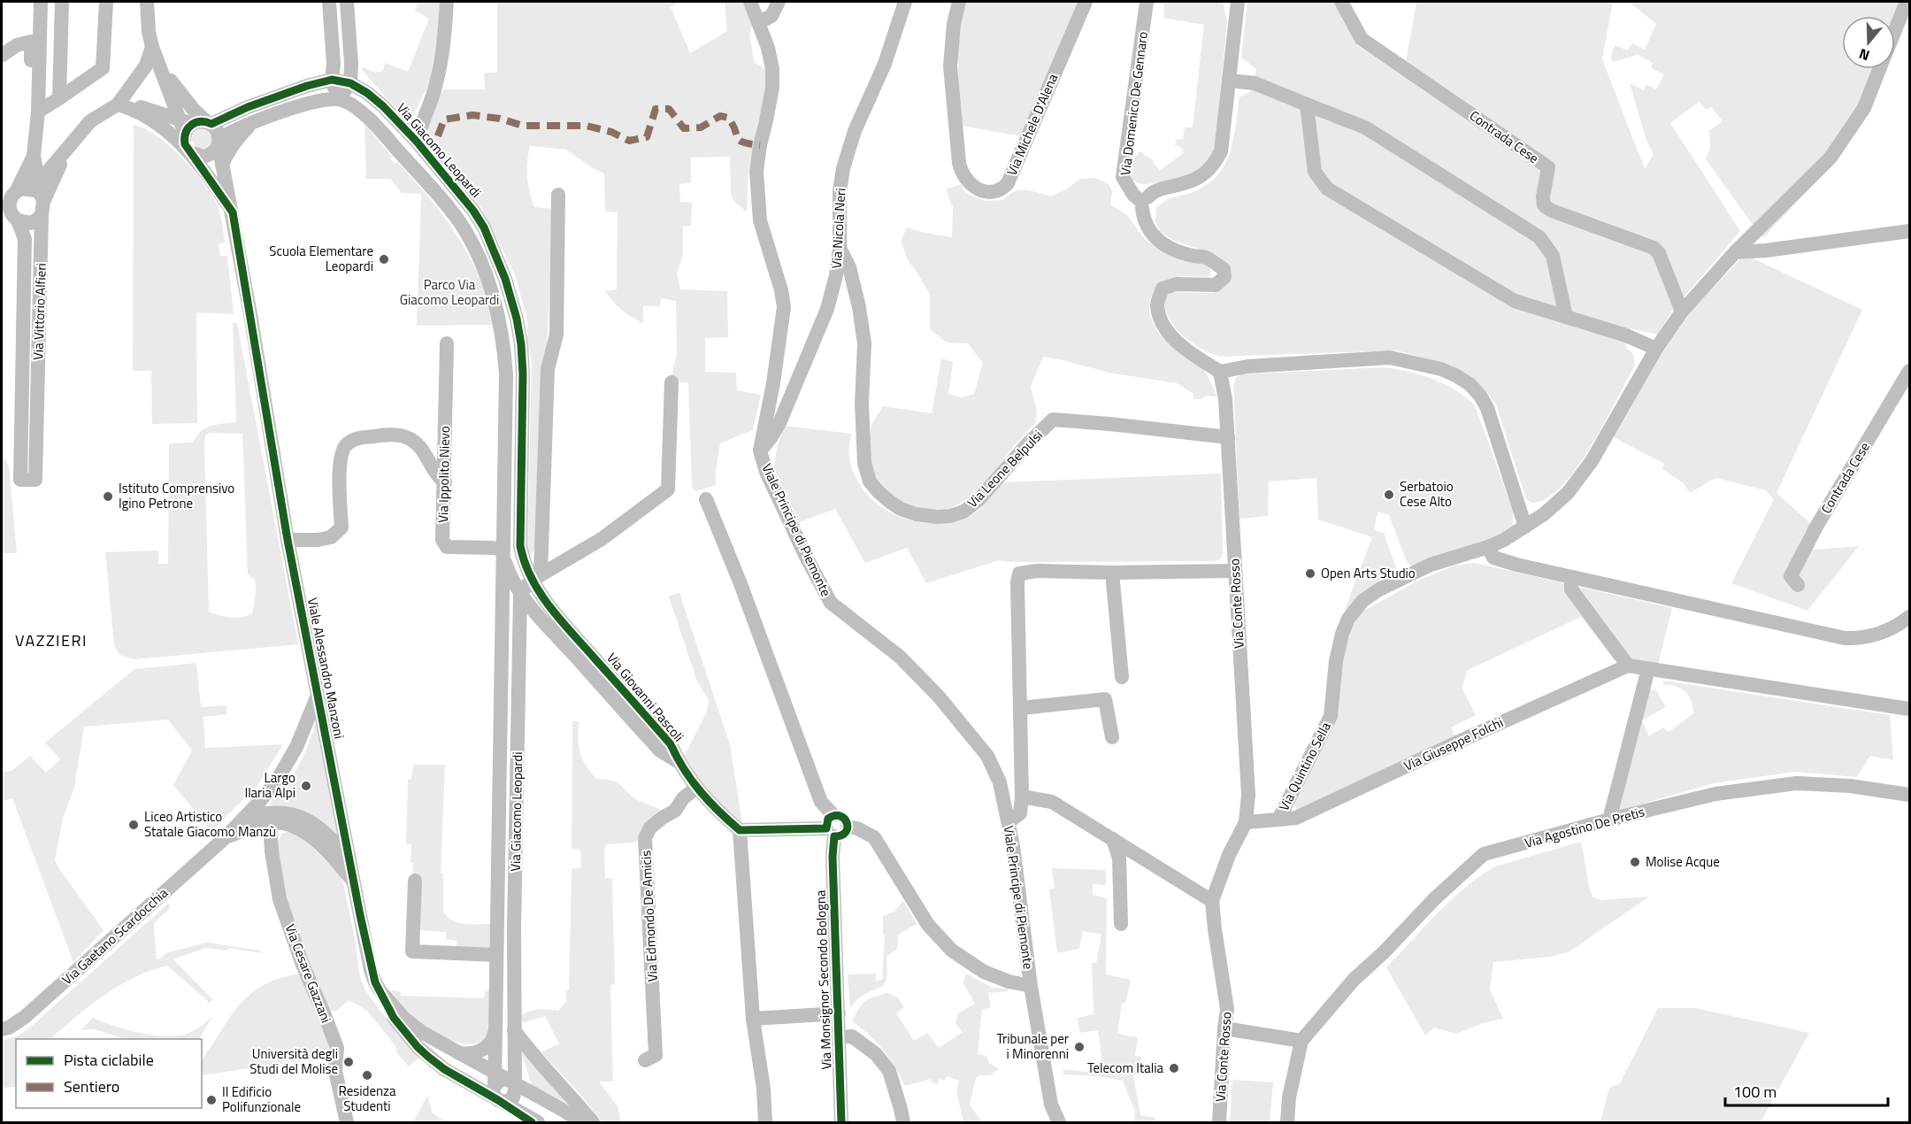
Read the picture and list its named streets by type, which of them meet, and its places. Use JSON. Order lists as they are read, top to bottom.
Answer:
{
  "streets": {
    "street": [
      "Via Domenico De Gennaro",
      "Via Michele D'Alena",
      "Contrada Cese",
      "Via Giacomo Leopardi",
      "Via Nicola Neri",
      "Via Vittorio Alfieri",
      "Via Leone Belpulsi",
      "Via Ippolito Nievo",
      "Viale Principe di Piemonte",
      "Via Conte Rosso",
      "Viale Alessandro Manzoni",
      "Via Giovanni Pascoli",
      "Via Giuseppe Folchi",
      "Via Quintino Sella",
      "Via Agostino De Pretis",
      "Via Edmondo De Amicis",
      "Via Gaetano Scardocchia",
      "Via Cesare Gazzani",
      "Via Monsignor Secondo Bologna"
    ]
  },
  "crossings": [
    ["Via Giacomo Leopardi", "Via Ippolito Nievo"],
    ["Via Giacomo Leopardi", "Viale Alessandro Manzoni"],
    ["Via Giacomo Leopardi", "Via Giovanni Pascoli"],
    ["Via Nicola Neri", "Via Leone Belpulsi"],
    ["Via Nicola Neri", "Viale Principe di Piemonte"],
    ["Via Leone Belpulsi", "Via Conte Rosso"],
    ["Via Conte Rosso", "Via Quintino Sella"],
    ["Viale Alessandro Manzoni", "Via Gaetano Scardocchia"],
    ["Via Giovanni Pascoli", "Via Edmondo De Amicis"],
    ["Via Giuseppe Folchi", "Via Quintino Sella"],
    ["Via Gaetano Scardocchia", "Via Cesare Gazzani"]
  ],
  "districts": ["VAZZIERI"],
  "parks": ["Parco Via Giacomo Leopardi"],
  "places": [
    "Scuola Elementare Leopardi",
    "Serbatoio Cese Alto",
    "Istituto Comprensivo Igino Petrone",
    "Open Arts Studio",
    "Largo Ilaria Alpi",
    "Liceo Artistico Statale Giacomo Manzù",
    "Molise Acque",
    "Tribunale per i Minorenni",
    "Università degli Studi del Molise",
    "Telecom Italia",
    "Residenza Studenti",
    "II Edificio Polifunzionale"
  ],
  "legend": ["Pista ciclabile", "Sentiero"],
  "scale_bar": "100 m",
  "north": "bottom"
}
